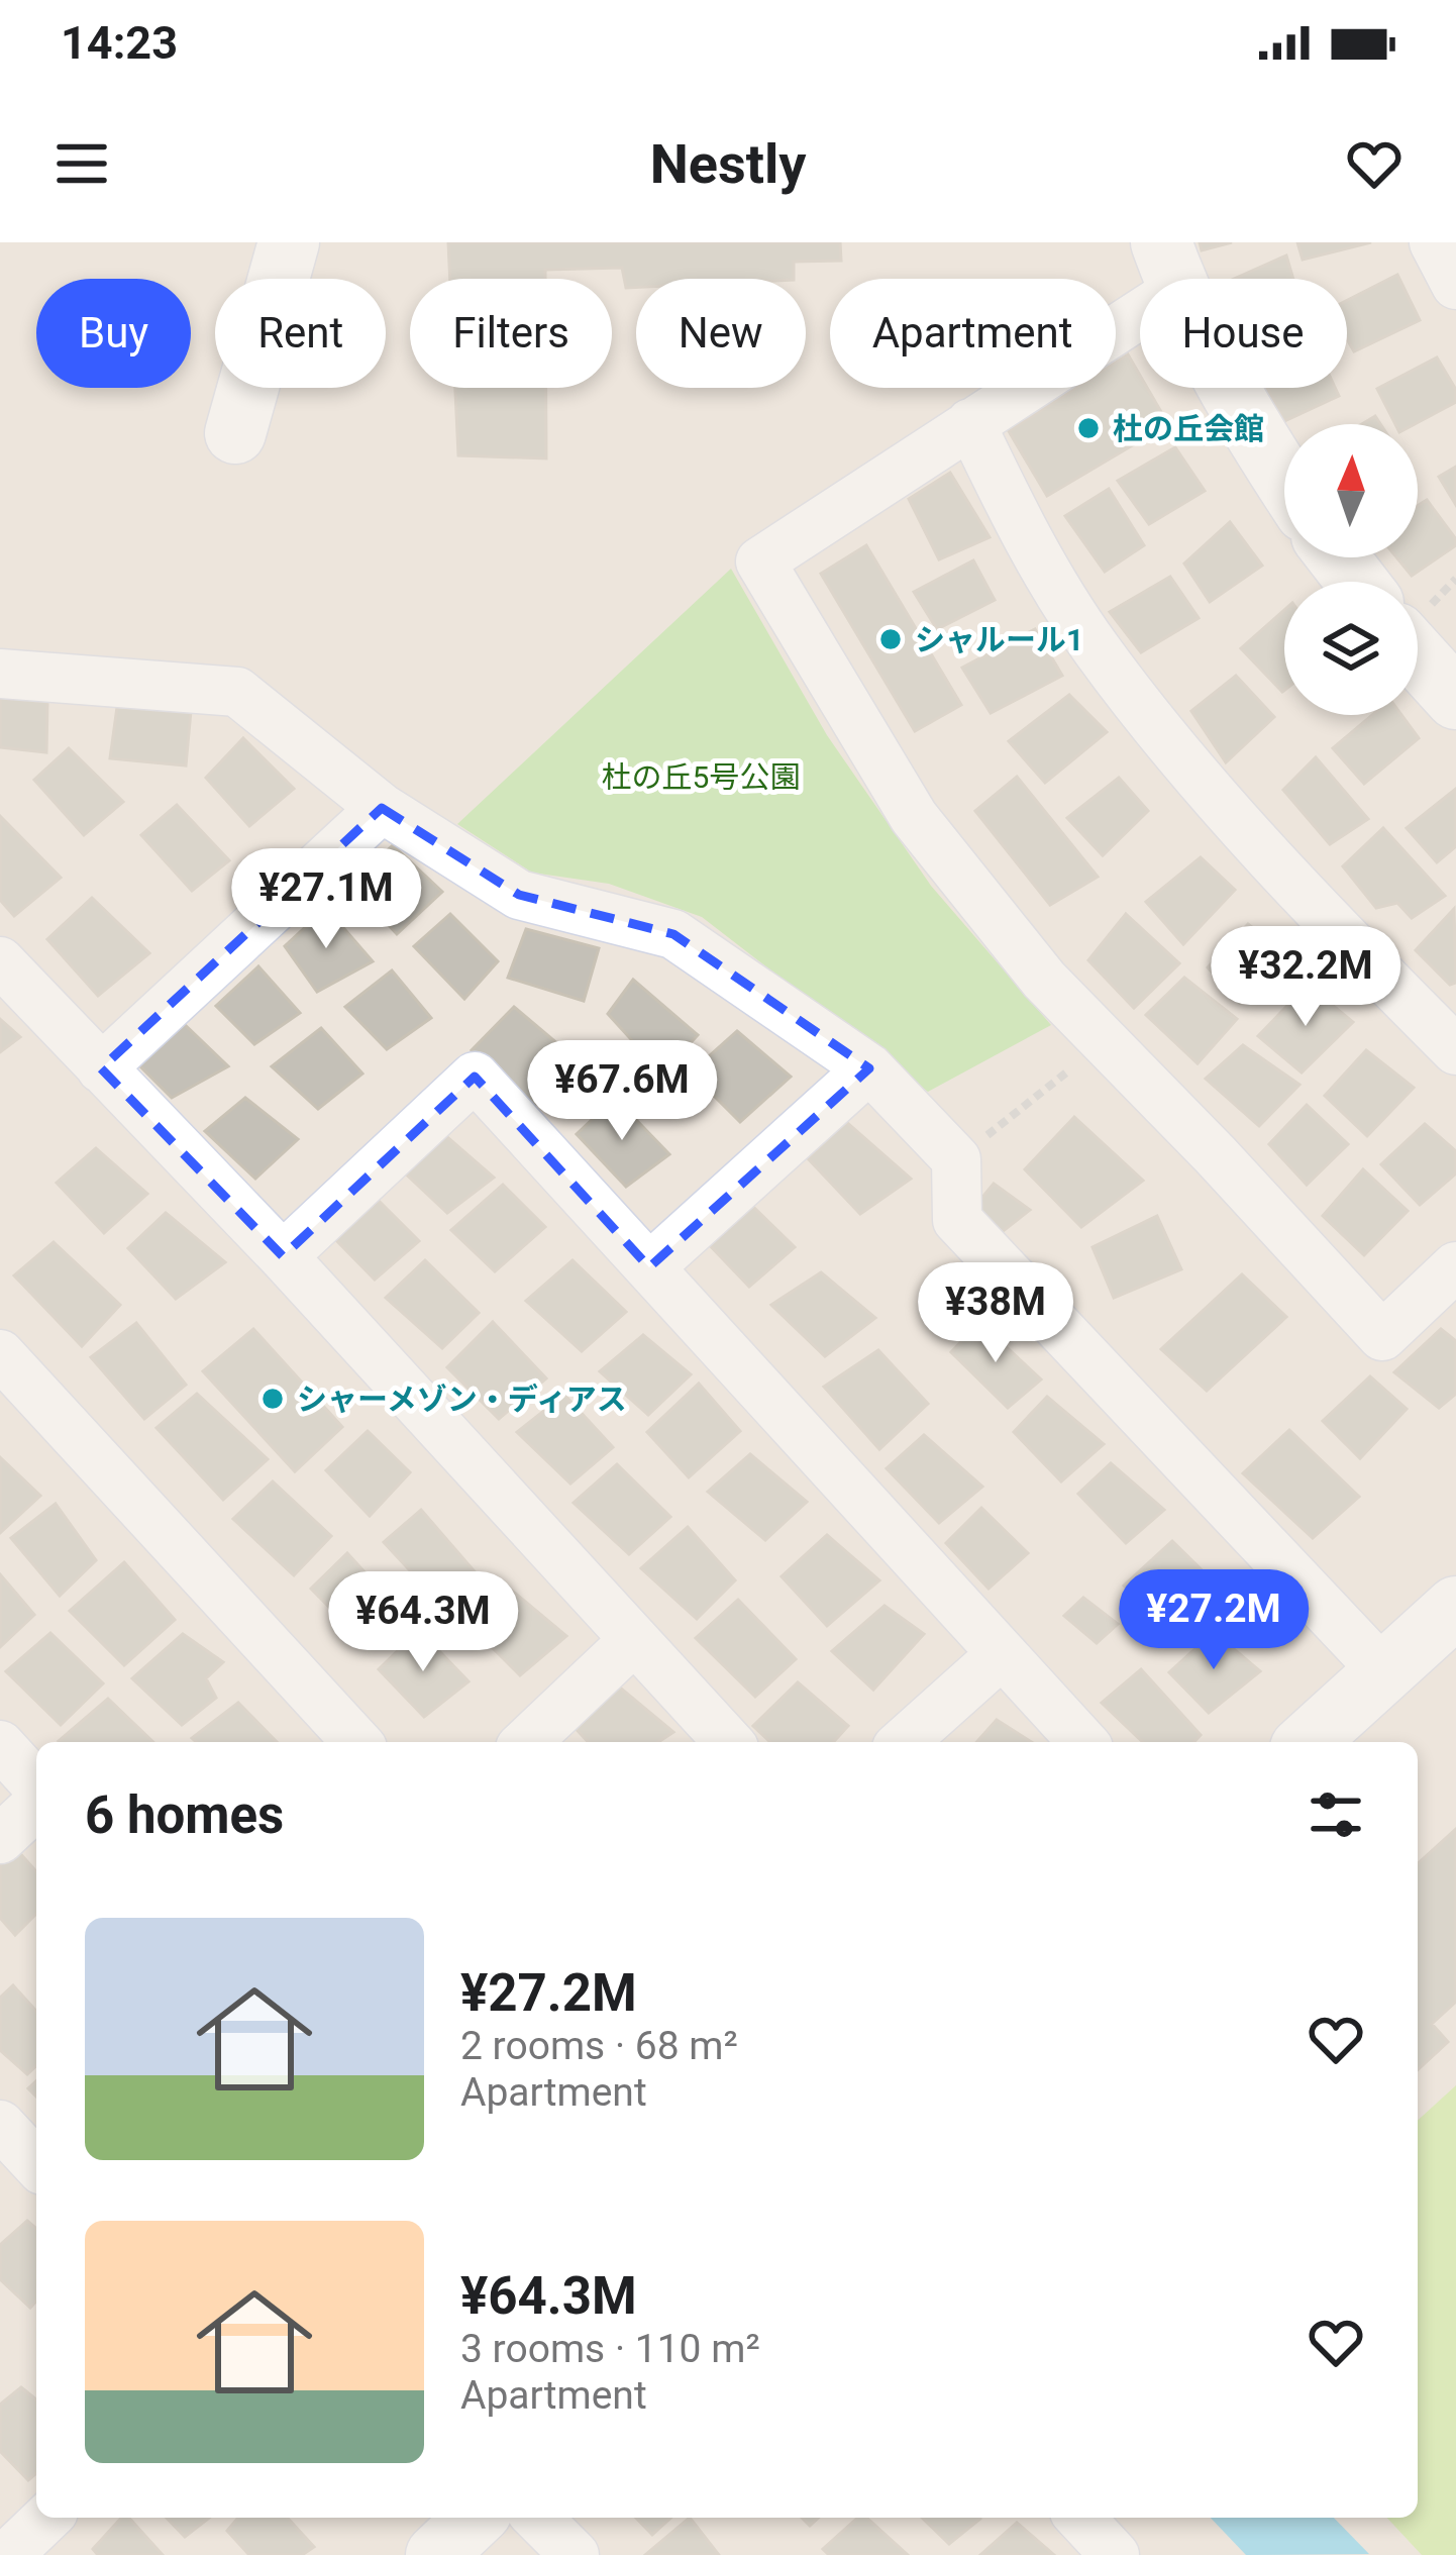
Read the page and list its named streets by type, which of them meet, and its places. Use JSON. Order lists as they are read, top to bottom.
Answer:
{
  "parks": ["杜の丘5号公園"],
  "places": ["杜の丘会館", "シャルール1", "シャーメゾン・ディアス"],
  "north": "top",
  "page": {
    "status": "14:23",
    "header": "Nestly",
    "chip": [
      "Buy",
      "Rent",
      "Filters",
      "New",
      "Apartment",
      "House"
    ],
    "price": [
      "¥27.1M",
      "¥32.2M",
      "¥67.6M",
      "¥38M",
      "¥27.2M",
      "¥64.3M"
    ],
    "heading": "6 homes",
    "list": [
      {
        "name": "¥27.2M",
        "note": "2 rooms · 68 m² · Apartment"
      },
      {
        "name": "¥64.3M",
        "note": "3 rooms · 110 m² · Apartment"
      }
    ]
  }
}
